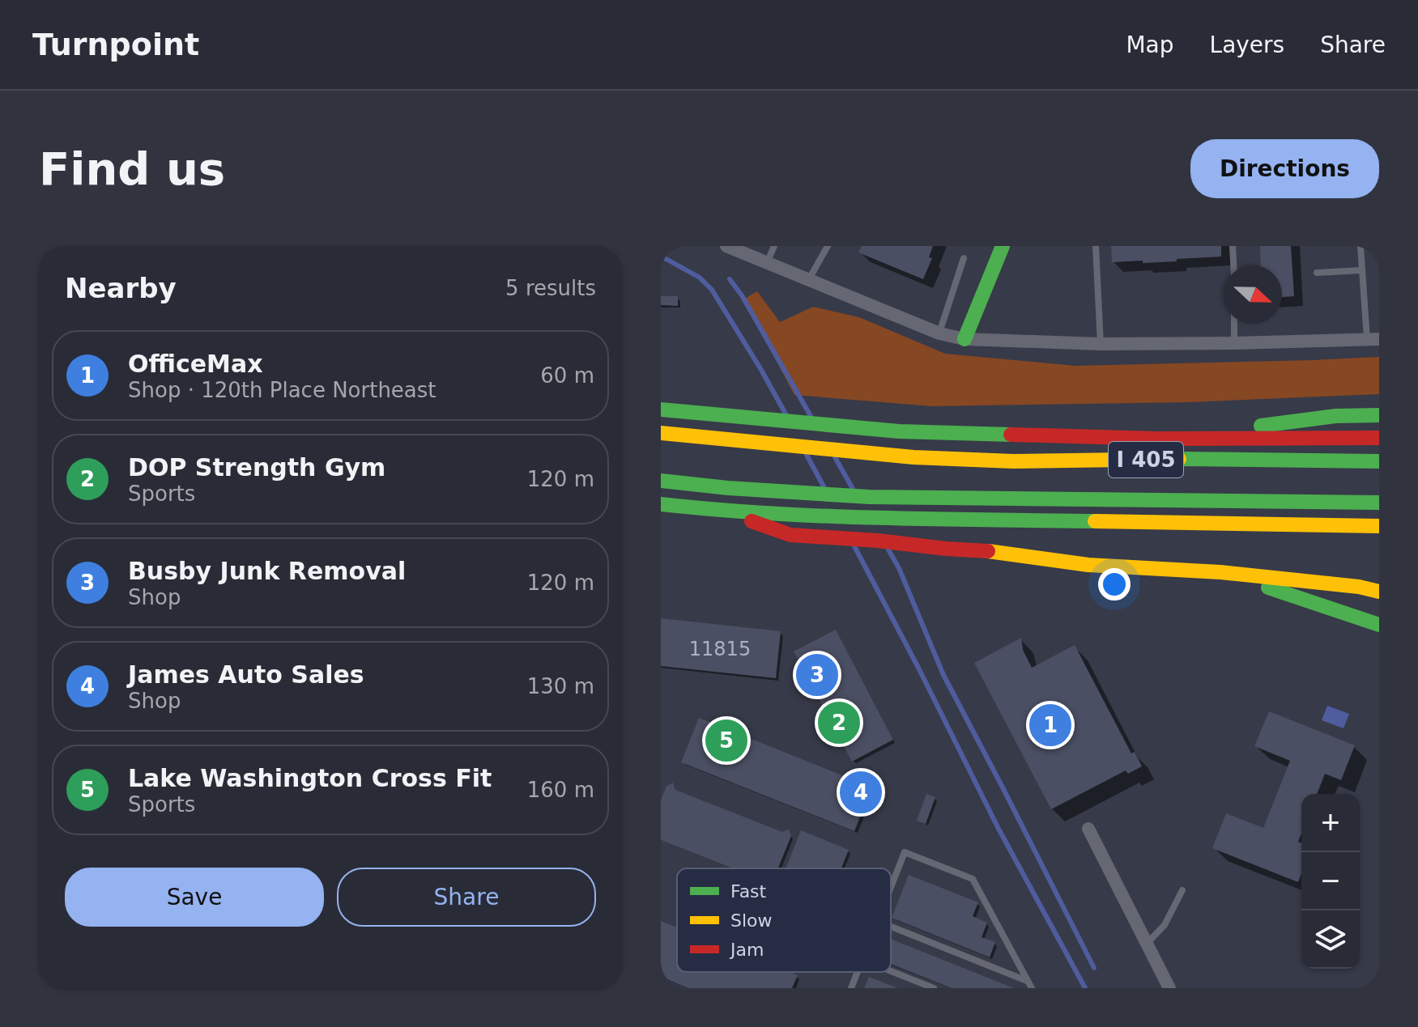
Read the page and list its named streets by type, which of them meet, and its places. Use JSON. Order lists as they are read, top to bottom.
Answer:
{
  "streets": {
    "main road": ["I 405"]
  },
  "house_numbers": ["11815"],
  "legend": ["Fast", "Slow", "Jam"],
  "north": "right",
  "page": {
    "header": "Turnpoint",
    "nav": ["Map", "Layers", "Share"],
    "buttons": [
      "Directions",
      ["Save", "Share"]
    ],
    "title": "Find us",
    "heading": ["Nearby", "5 results"],
    "list": [
      {
        "mark": "1",
        "name": "OfficeMax",
        "note": "Shop · 120th Place Northeast",
        "value": "60 m"
      },
      {
        "mark": "2",
        "name": "DOP Strength Gym",
        "note": "Sports",
        "value": "120 m"
      },
      {
        "mark": "3",
        "name": "Busby Junk Removal",
        "note": "Shop",
        "value": "120 m"
      },
      {
        "mark": "4",
        "name": "James Auto Sales",
        "note": "Shop",
        "value": "130 m"
      },
      {
        "mark": "5",
        "name": "Lake Washington Cross Fit",
        "note": "Sports",
        "value": "160 m"
      }
    ],
    "pins": [
      "3",
      "2",
      "1",
      "5",
      "4"
    ],
    "map_buttons": ["+", "−"]
  }
}
